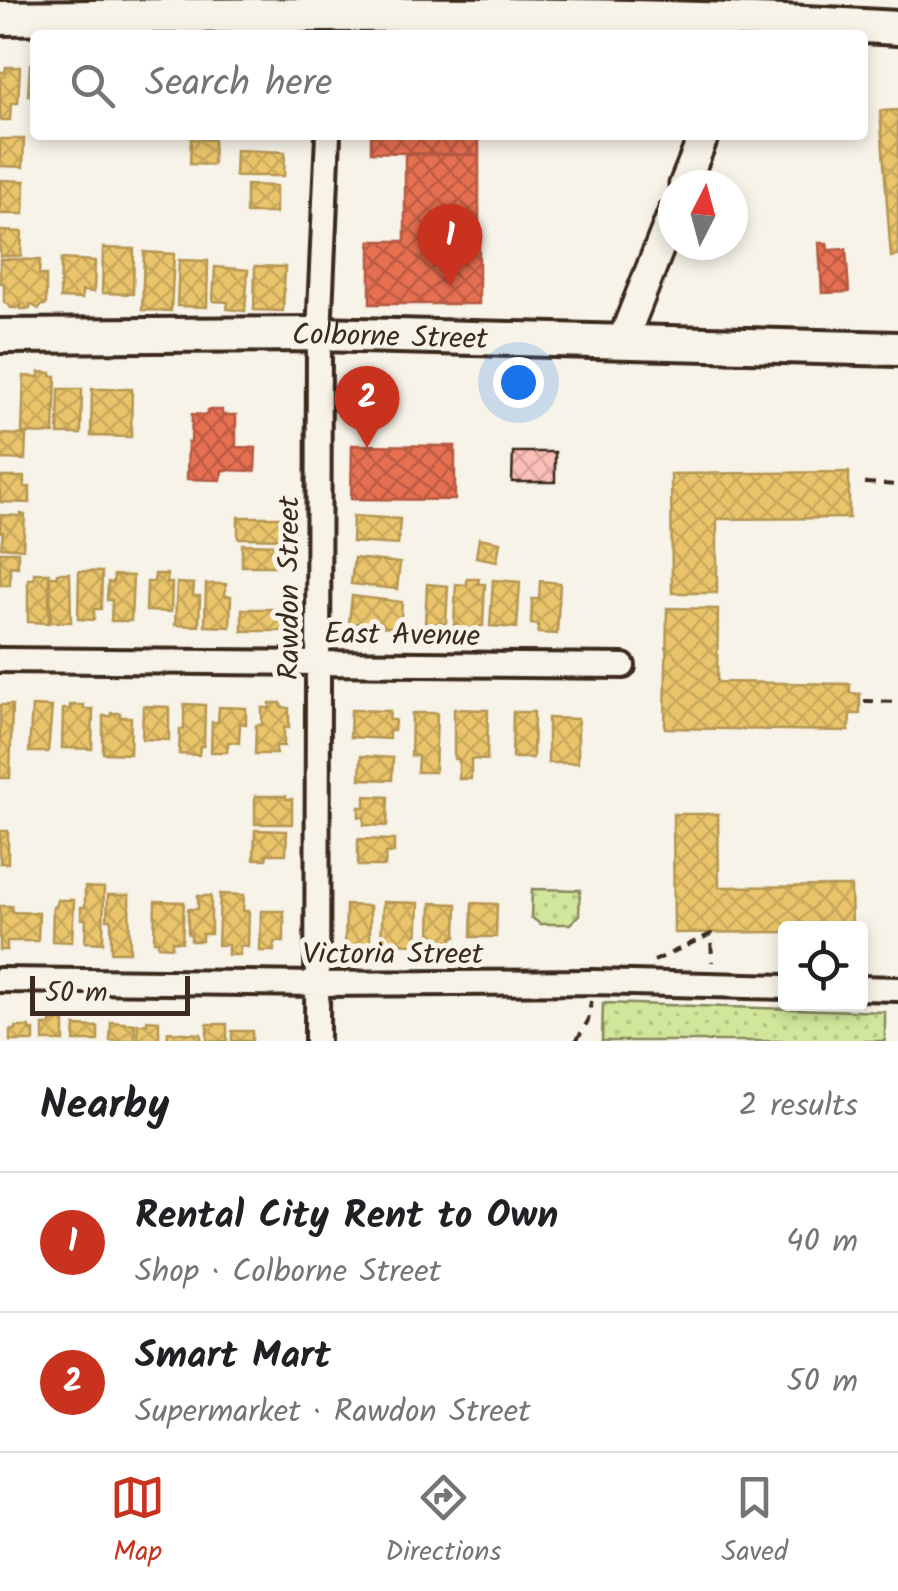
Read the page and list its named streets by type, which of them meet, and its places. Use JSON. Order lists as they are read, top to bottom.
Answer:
{
  "streets": {
    "main road": ["Colborne Street"],
    "street": ["Rawdon Street", "East Avenue", "Victoria Street"]
  },
  "crossings": [
    ["Colborne Street", "Rawdon Street"],
    ["Rawdon Street", "East Avenue"],
    ["Rawdon Street", "Victoria Street"]
  ],
  "scale_bar": "50 m",
  "north": "top",
  "page": {
    "search": "Search here",
    "pins": ["1", "2"],
    "scale": "50 m",
    "heading": ["Nearby", "2 results"],
    "list": [
      {
        "mark": "1",
        "name": "Rental City Rent to Own",
        "note": "Shop · Colborne Street",
        "value": "40 m"
      },
      {
        "mark": "2",
        "name": "Smart Mart",
        "note": "Supermarket · Rawdon Street",
        "value": "50 m"
      }
    ],
    "nav": ["Map", "Directions", "Saved"]
  }
}
